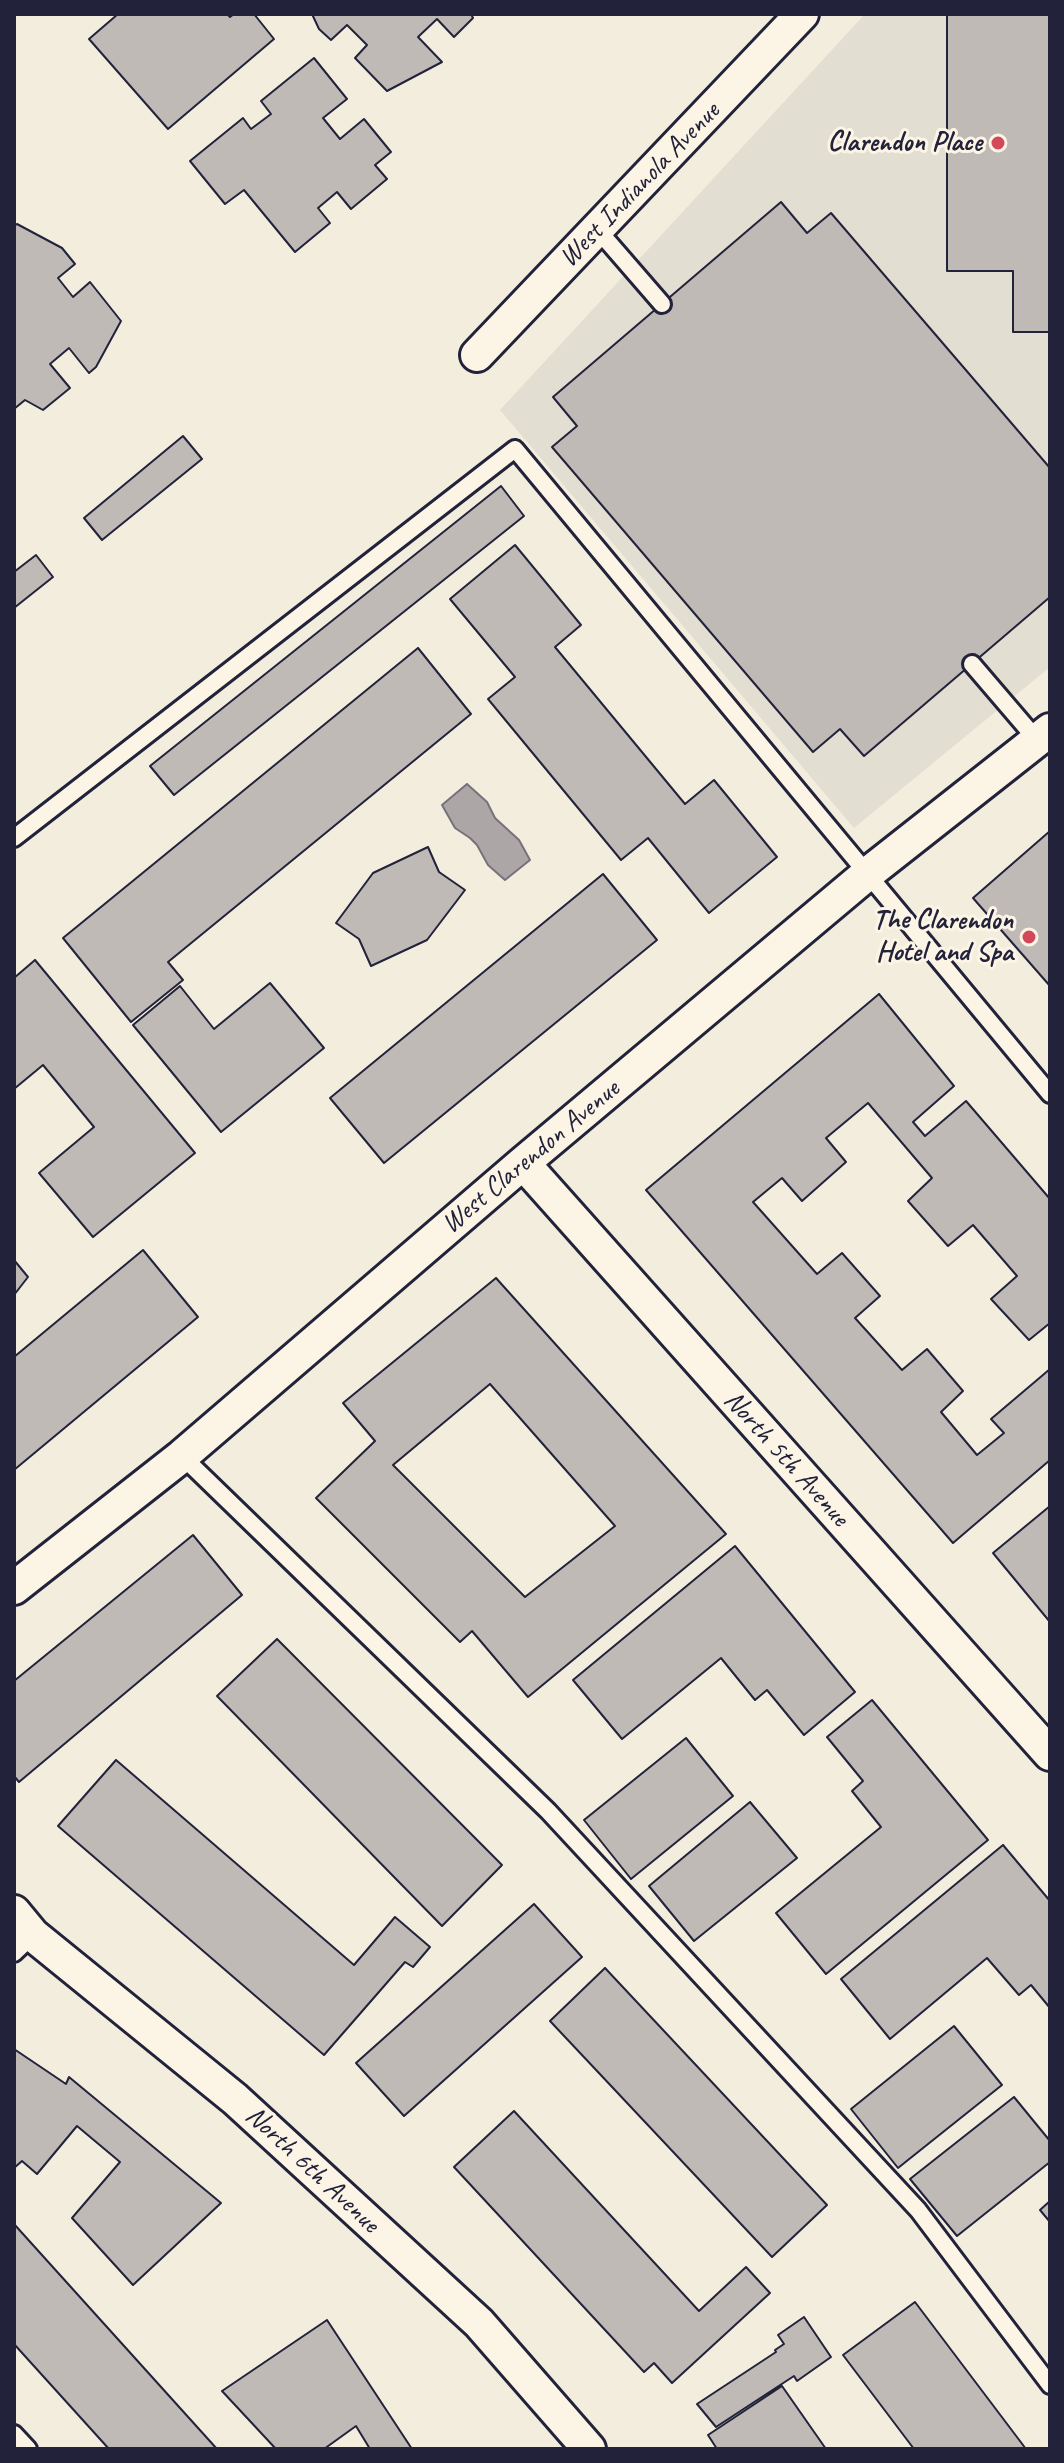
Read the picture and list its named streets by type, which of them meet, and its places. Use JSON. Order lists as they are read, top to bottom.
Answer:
{
  "streets": {
    "street": [
      "West Indianola Avenue",
      "West Clarendon Avenue",
      "North 5th Avenue",
      "North 6th Avenue"
    ]
  },
  "crossings": [
    ["West Clarendon Avenue", "North 5th Avenue"]
  ],
  "places": ["Clarendon Place", "The Clarendon Hotel and Spa"]
}
